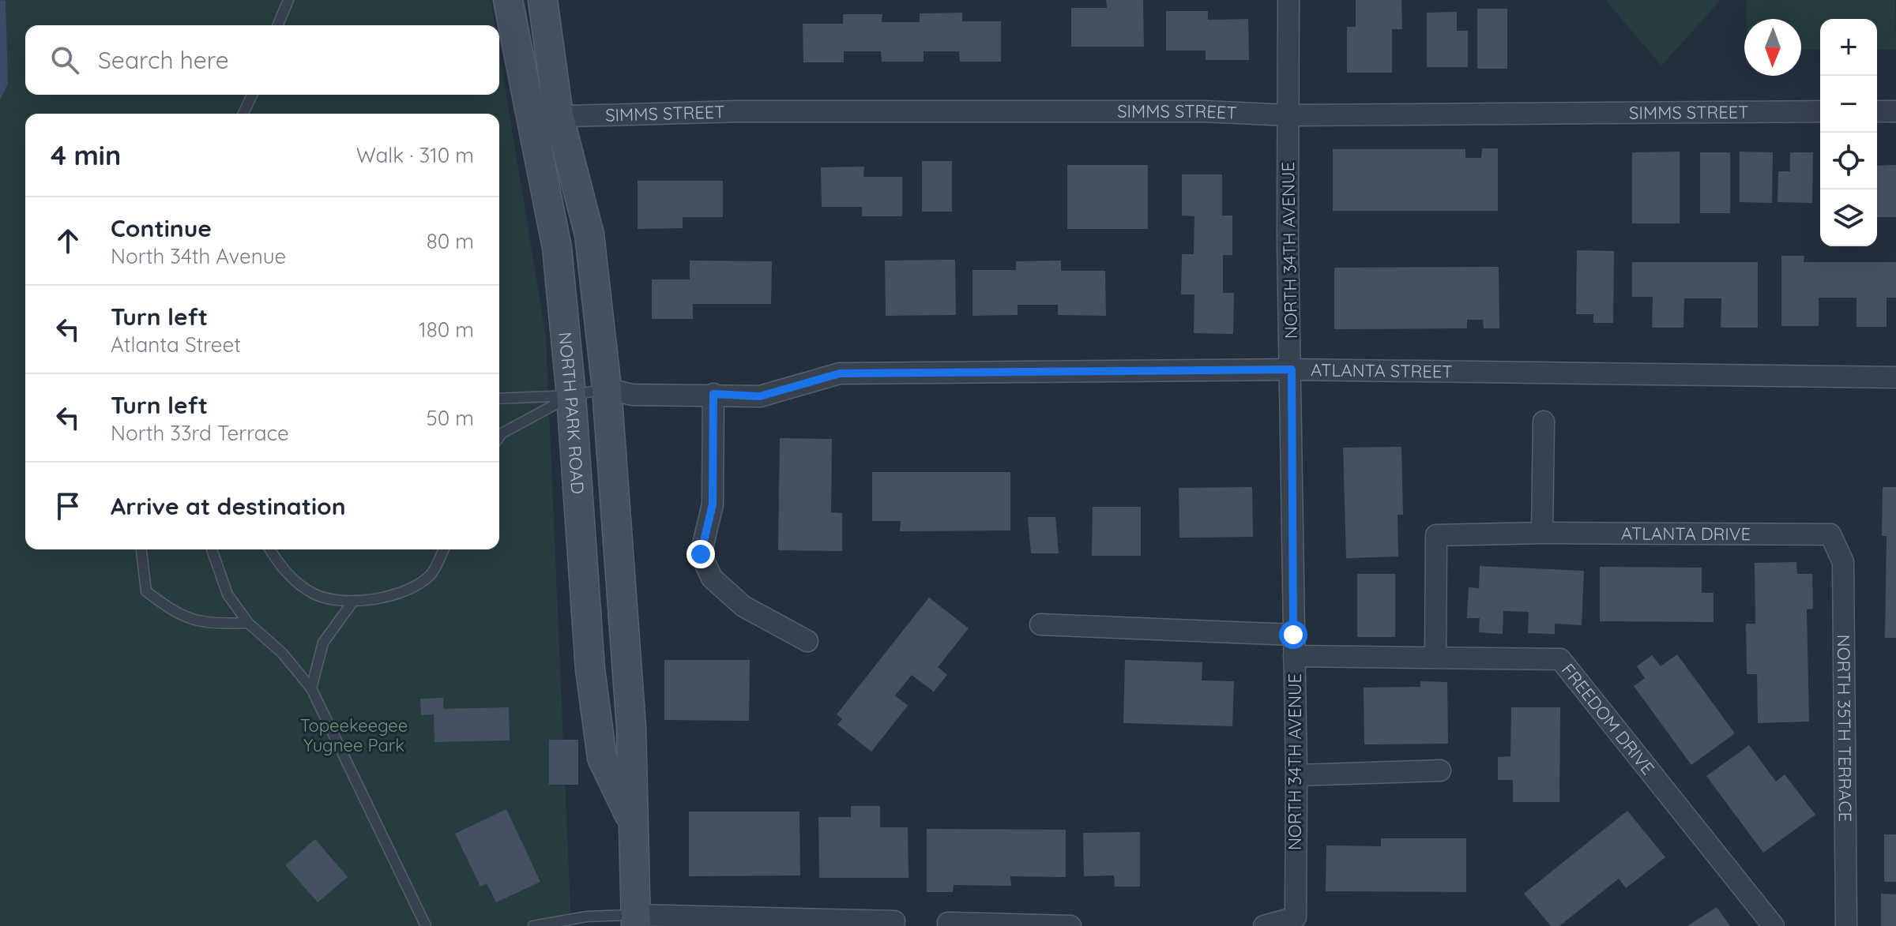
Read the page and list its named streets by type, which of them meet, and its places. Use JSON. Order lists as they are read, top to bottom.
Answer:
{
  "streets": {
    "street": [
      "SIMMS STREET",
      "NORTH 34TH AVENUE",
      "ATLANTA STREET",
      "NORTH PARK ROAD",
      "ATLANTA DRIVE",
      "FREEDOM DRIVE",
      "NORTH 35TH TERRACE"
    ]
  },
  "crossings": [
    ["SIMMS STREET", "NORTH 34TH AVENUE"],
    ["SIMMS STREET", "NORTH PARK ROAD"],
    ["NORTH 34TH AVENUE", "ATLANTA STREET"],
    ["NORTH 34TH AVENUE", "FREEDOM DRIVE"],
    ["ATLANTA STREET", "NORTH PARK ROAD"],
    ["ATLANTA DRIVE", "FREEDOM DRIVE"],
    ["ATLANTA DRIVE", "NORTH 35TH TERRACE"]
  ],
  "parks": ["Topeekeegee Yugnee Park"],
  "north": "bottom",
  "page": {
    "map_buttons": ["+", "−"],
    "search": "Search here",
    "heading": ["4 min", "Walk · 310 m"],
    "list": [
      ["Continue", "North 34th Avenue", "80 m"],
      ["Turn left", "Atlanta Street", "180 m"],
      ["Turn left", "North 33rd Terrace", "50 m"],
      "Arrive at destination"
    ]
  }
}
